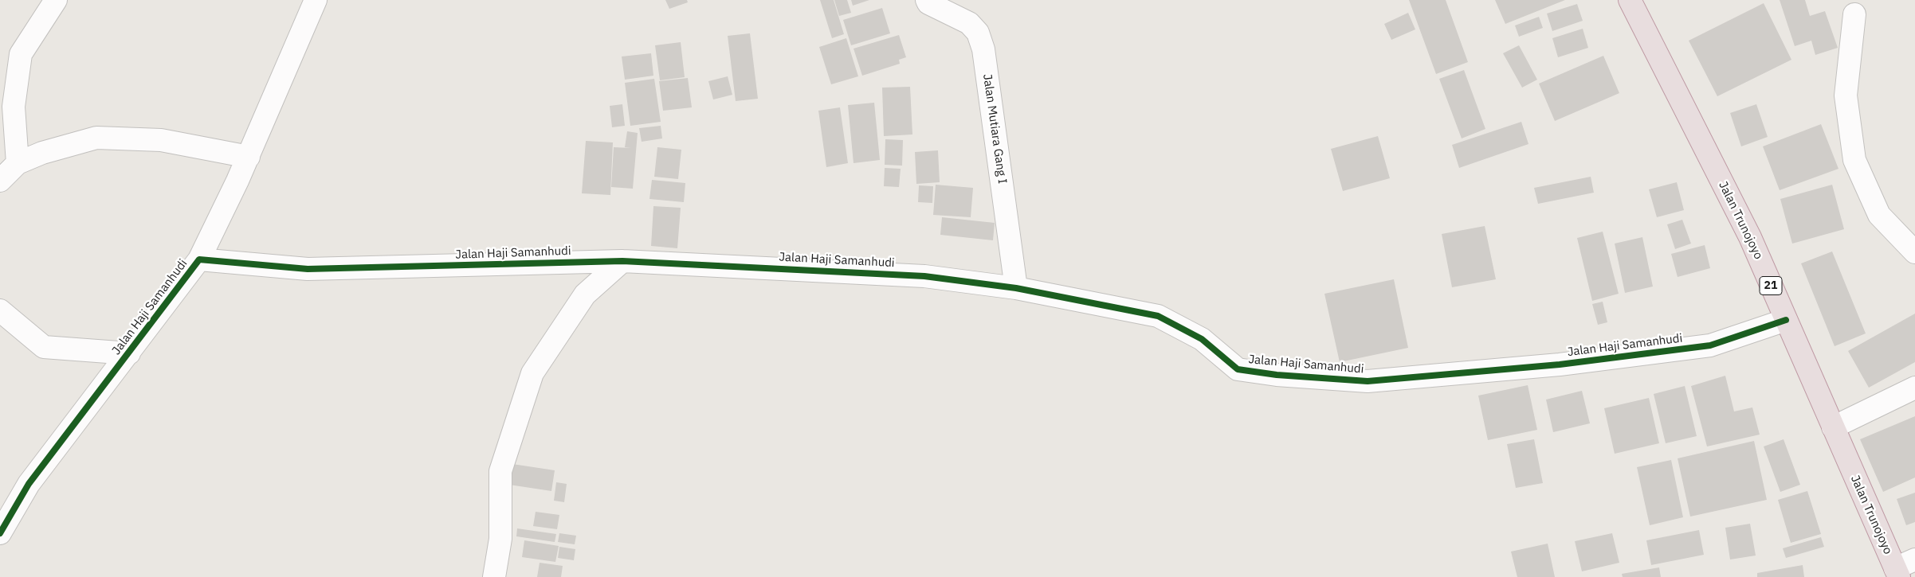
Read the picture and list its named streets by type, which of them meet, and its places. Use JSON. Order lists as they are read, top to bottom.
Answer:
{
  "streets": {
    "highway": ["Jalan Trunojoyo", "21"],
    "street": ["Jalan Mutiara Gang I", "Jalan Haji Samanhudi"]
  },
  "crossings": [
    ["Jalan Mutiara Gang I", "Jalan Haji Samanhudi"],
    ["Jalan Trunojoyo", "Jalan Haji Samanhudi"]
  ]
}
